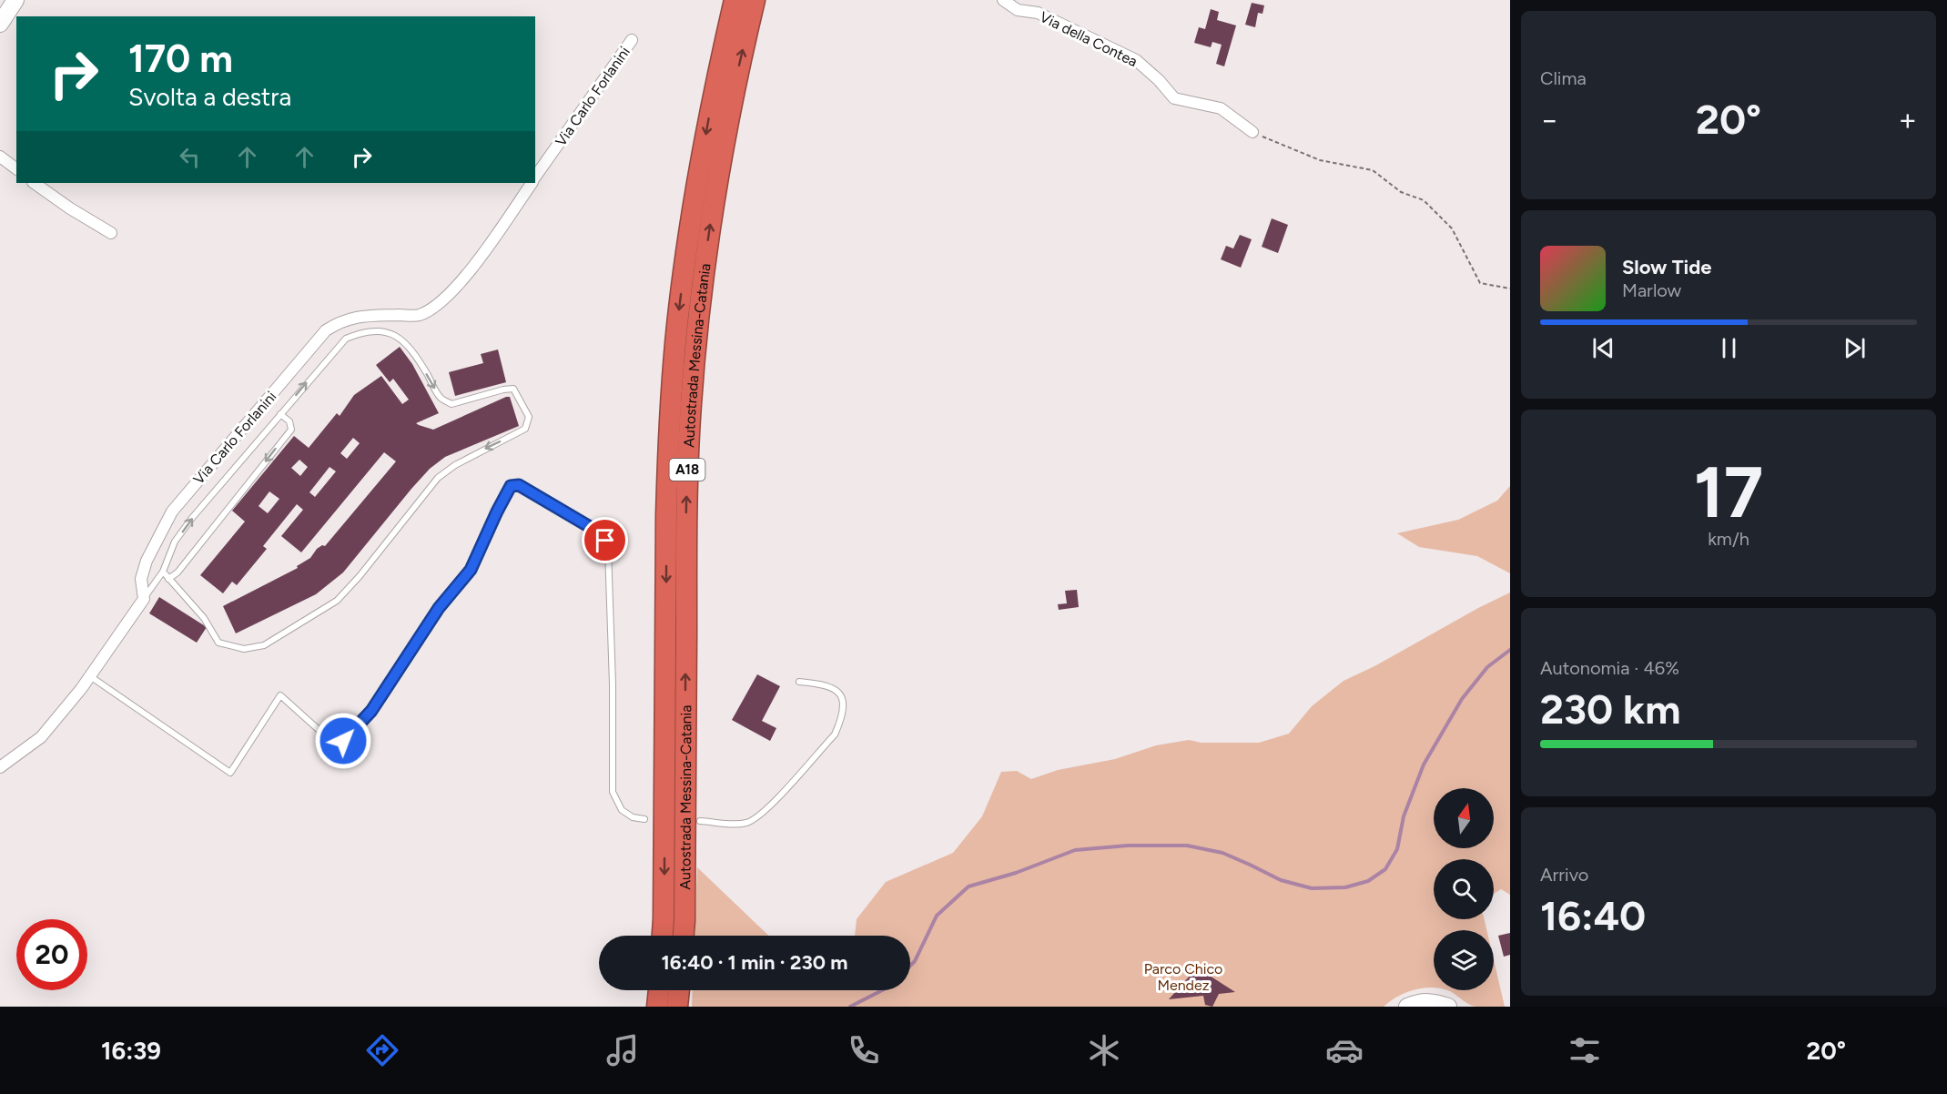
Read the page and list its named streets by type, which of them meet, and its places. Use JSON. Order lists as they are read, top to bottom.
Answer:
{
  "streets": {
    "highway": ["Autostrada Messina-Catania", "A18"],
    "street": ["Via della Contea", "Via Carlo Forlanini"]
  },
  "parks": ["Parco Chico Mendez"],
  "north": "top",
  "page": {
    "tile": [
      "Clima",
      ["17", "km/h"],
      ["Autonomia · 46%", "230 km"],
      ["Arrivo", "16:40"]
    ],
    "turn": ["170 m", "Svolta a destra"],
    "heat": ["−", "20°", "+"],
    "song": ["Slow Tide", "Marlow"],
    "limit": "20",
    "trip": "16:40 · 1 min · 230 m",
    "tabs": ["16:39", "20°"]
  }
}
